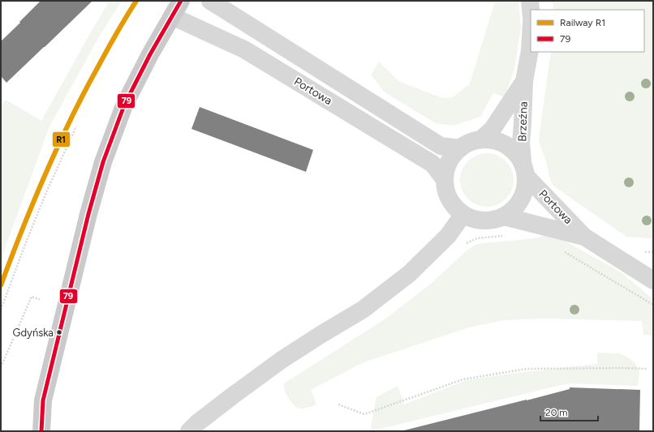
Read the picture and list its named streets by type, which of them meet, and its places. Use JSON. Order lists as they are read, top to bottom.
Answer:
{
  "streets": {
    "street": ["Portowa", "Brzeźna"]
  },
  "crossings": [
    ["Portowa", "Brzeźna"]
  ],
  "places": ["Gdyńska"],
  "lines": ["rail line R1", "transit line 79"],
  "legend": ["Railway R1", "79"],
  "scale_bar": "20 m"
}
